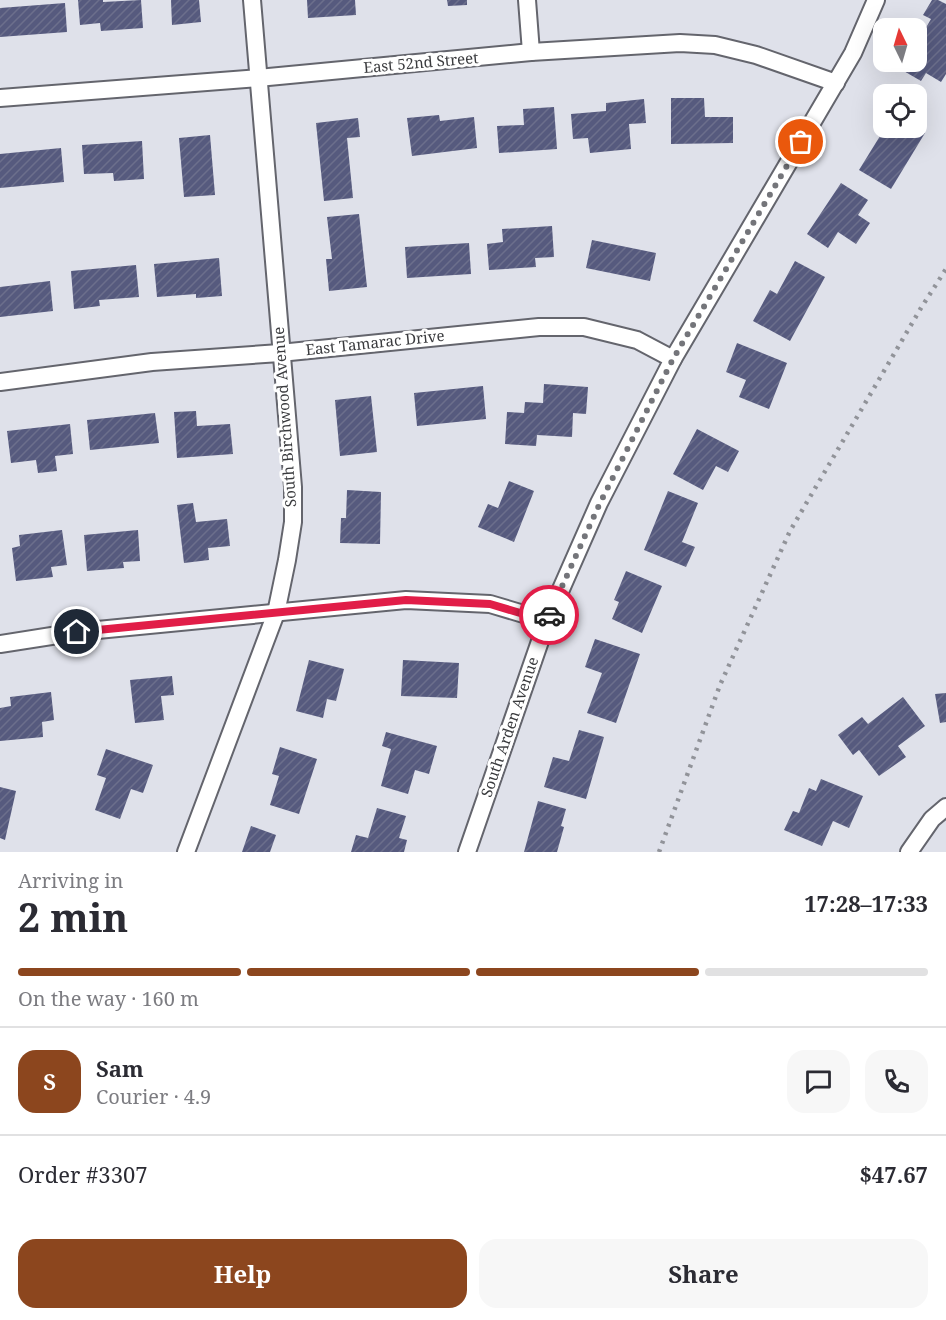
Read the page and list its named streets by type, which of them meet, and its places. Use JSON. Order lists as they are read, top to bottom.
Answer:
{
  "streets": {
    "street": [
      "East 52nd Street",
      "East Tamarac Drive",
      "South Birchwood Avenue",
      "South Arden Avenue"
    ]
  },
  "crossings": [
    ["East 52nd Street", "South Birchwood Avenue"],
    ["East 52nd Street", "South Arden Avenue"],
    ["East Tamarac Drive", "South Birchwood Avenue"],
    ["East Tamarac Drive", "South Arden Avenue"]
  ],
  "north": "top",
  "page": {
    "heading": ["2 min", "Arriving in", "17:28–17:33"],
    "panel": [
      "Sam",
      "Courier · 4.9",
      "Order #3307",
      "$47.67"
    ],
    "bar": "On the way · 160 m",
    "round": "S",
    "buttons": ["Help", "Share"]
  }
}
